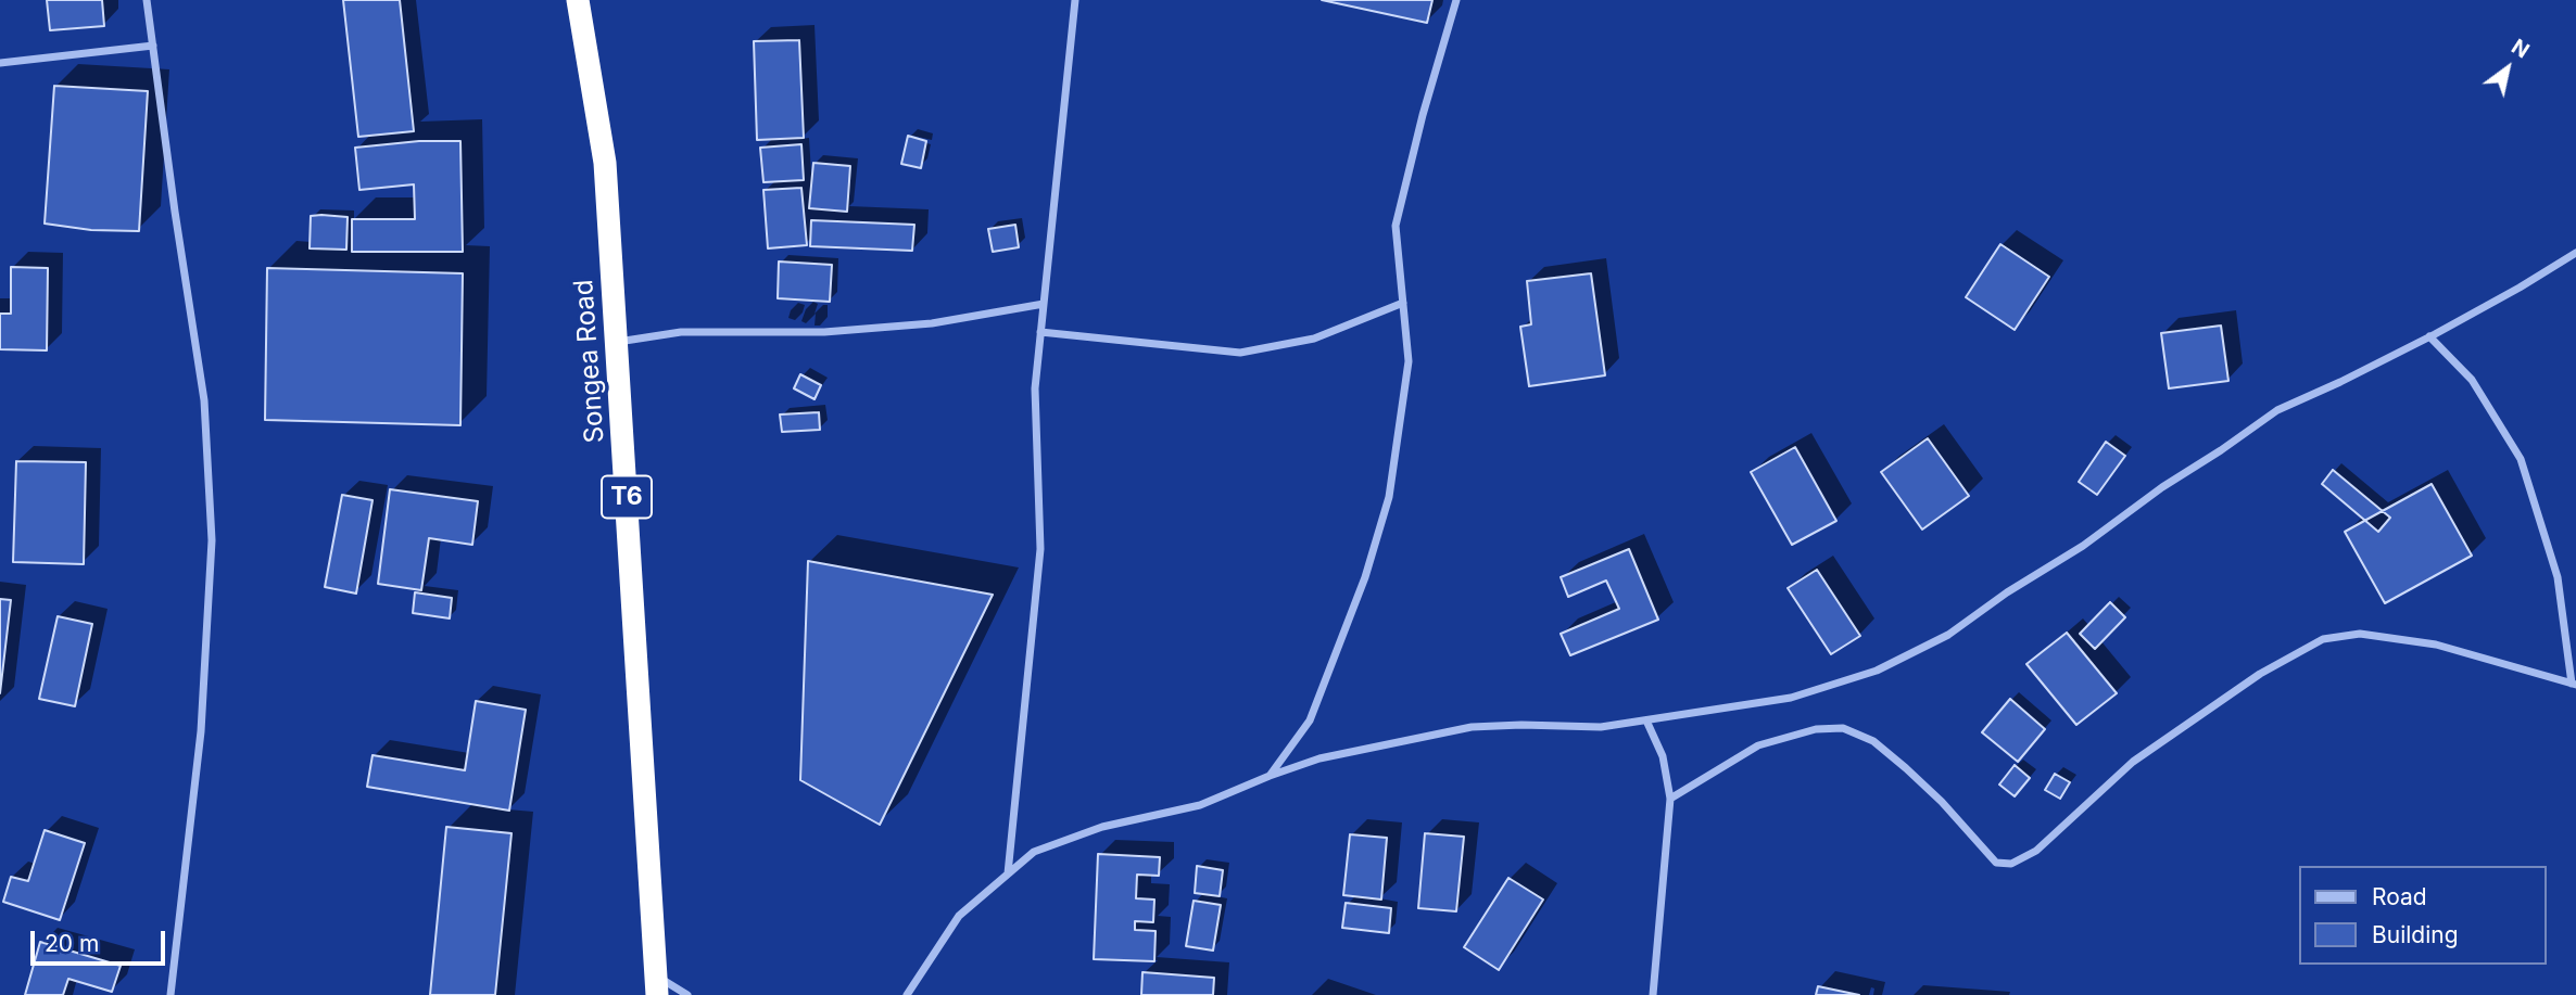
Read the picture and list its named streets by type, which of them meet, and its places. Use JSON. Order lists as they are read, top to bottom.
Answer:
{
  "streets": {
    "highway": ["Songea Road", "T6"]
  },
  "legend": ["Road", "Building"],
  "scale_bar": "20 m",
  "north": "top right"
}
